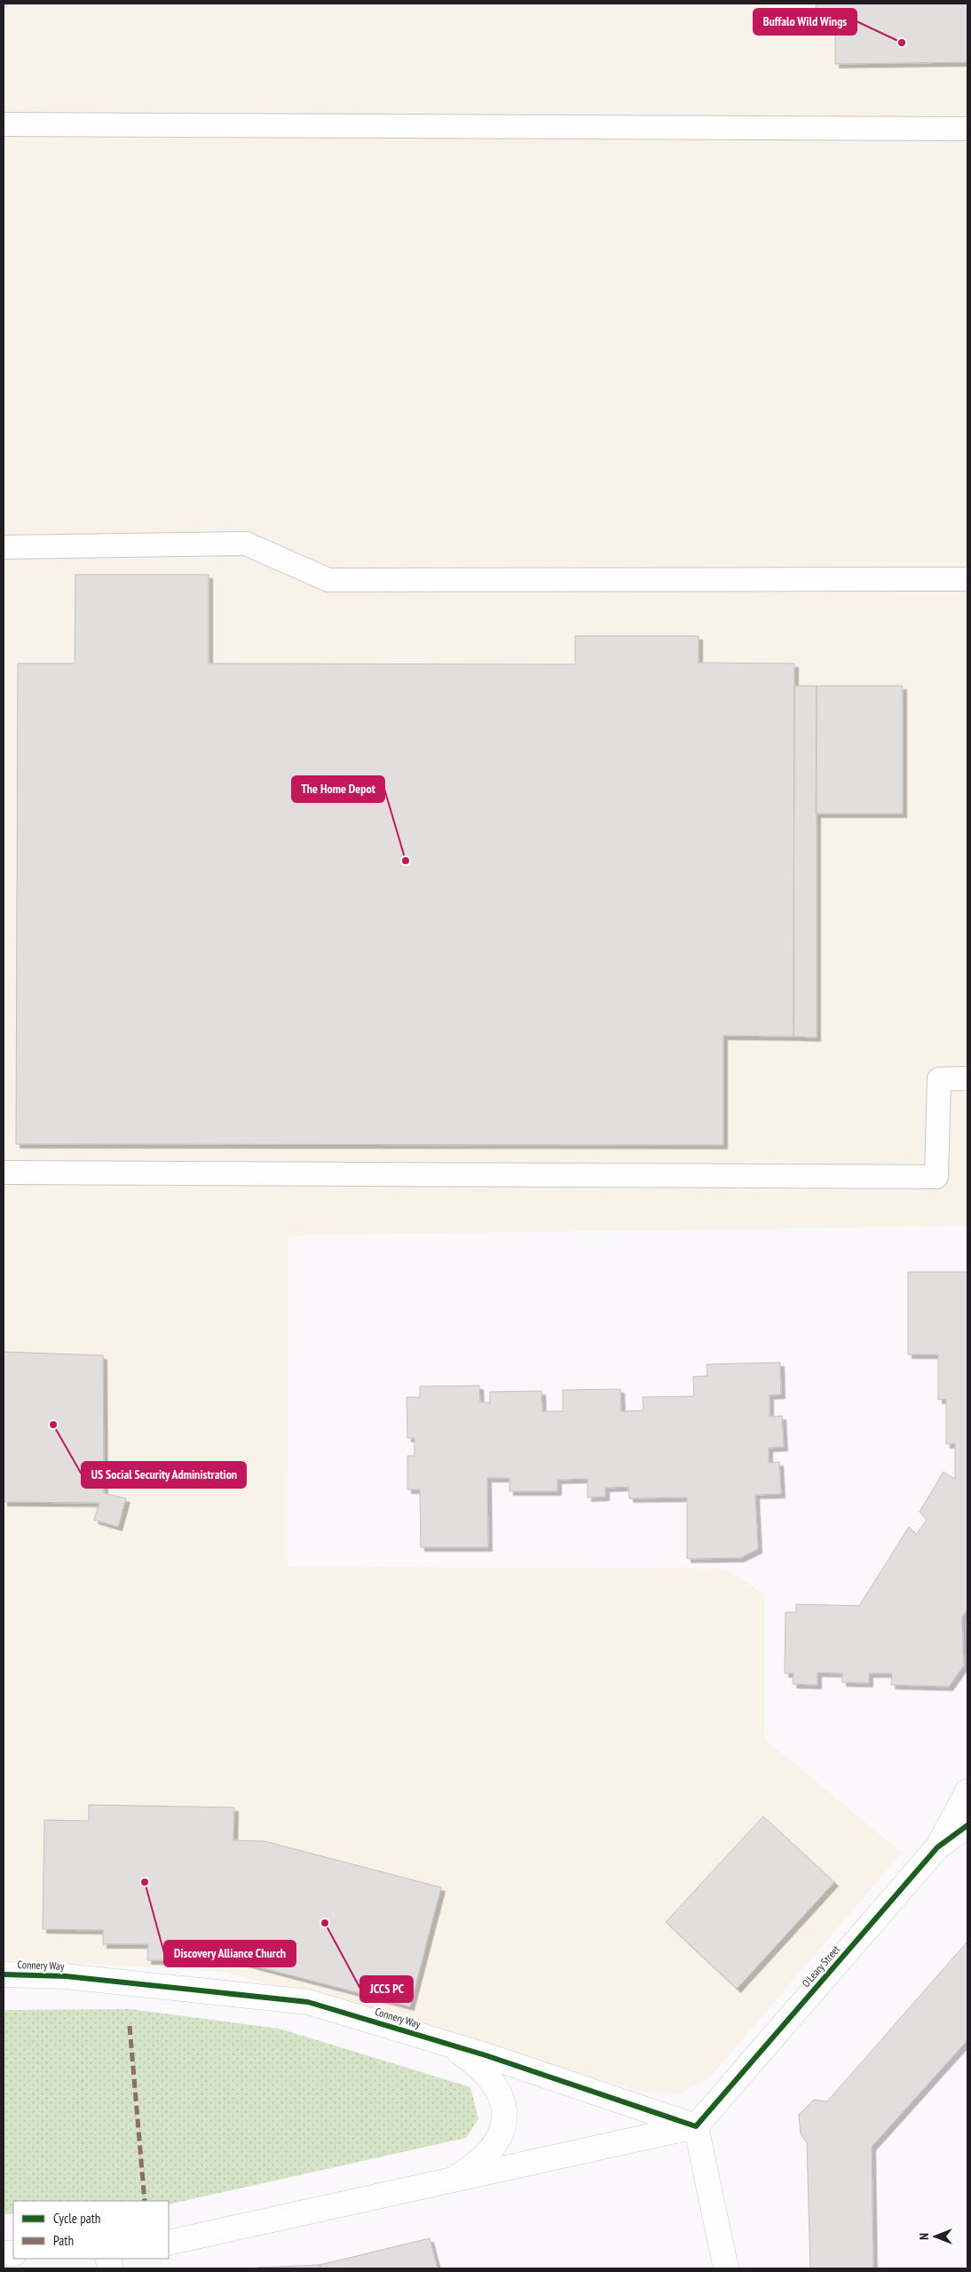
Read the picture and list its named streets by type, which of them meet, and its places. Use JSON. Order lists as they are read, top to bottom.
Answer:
{
  "streets": {
    "street": ["Connery Way", "O'Leary Street"]
  },
  "crossings": [
    ["Connery Way", "O'Leary Street"]
  ],
  "places": [
    "Buffalo Wild Wings",
    "The Home Depot",
    "US Social Security Administration",
    "Discovery Alliance Church",
    "JCCS PC"
  ],
  "legend": ["Cycle path", "Path"],
  "north": "left"
}
